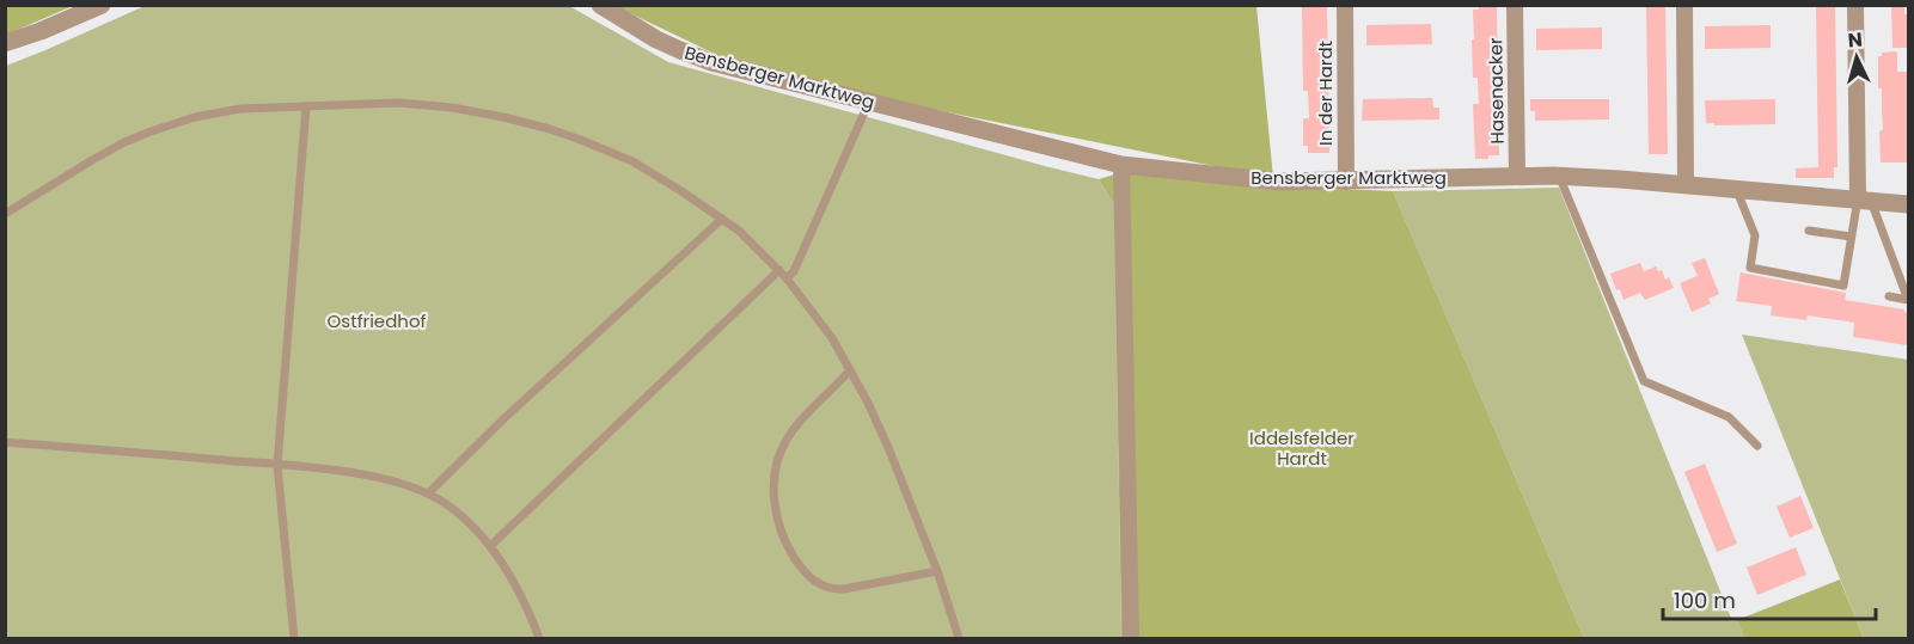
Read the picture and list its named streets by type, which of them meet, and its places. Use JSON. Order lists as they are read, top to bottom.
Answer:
{
  "streets": {
    "street": ["Bensberger Marktweg", "Hasenacker", "In der Hardt"]
  },
  "crossings": [
    ["Bensberger Marktweg", "Hasenacker"],
    ["Bensberger Marktweg", "In der Hardt"]
  ],
  "parks": ["Ostfriedhof", "Iddelsfelder Hardt"],
  "scale_bar": "100 m",
  "north": "top"
}
